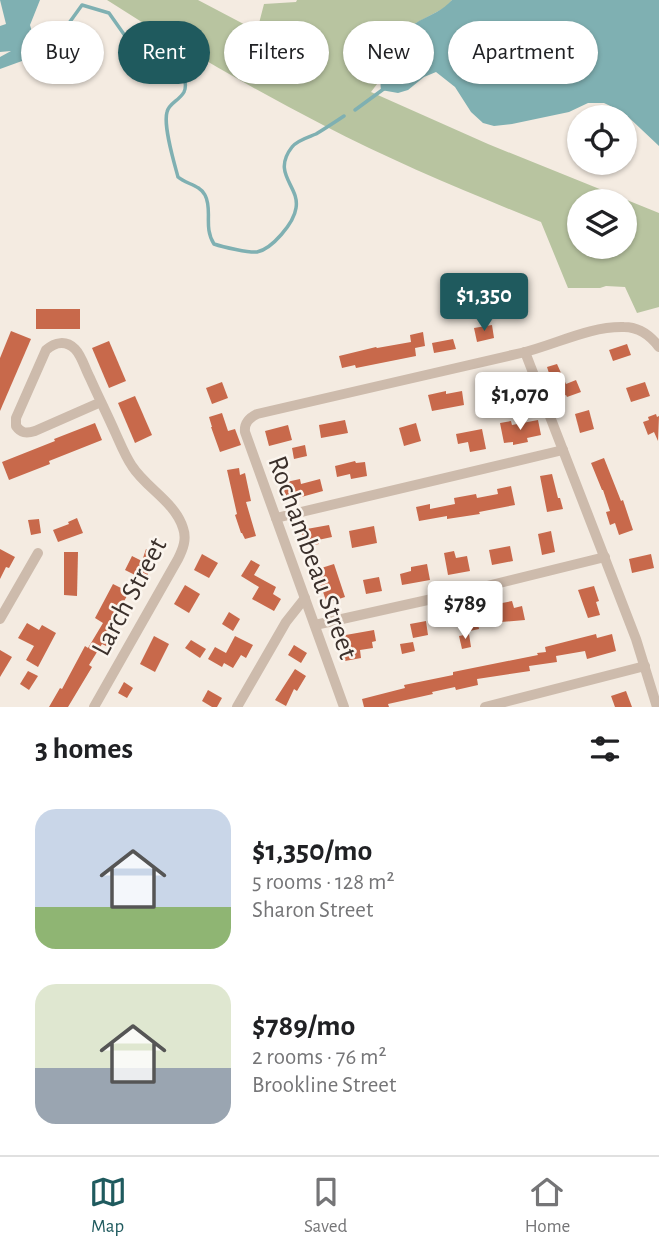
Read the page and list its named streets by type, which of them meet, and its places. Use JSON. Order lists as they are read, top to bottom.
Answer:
{
  "streets": {
    "street": ["Rochambeau Street", "Larch Street"]
  },
  "page": {
    "chip": [
      "Buy",
      "Rent",
      "Filters",
      "New",
      "Apartment"
    ],
    "price": ["$1,350", "$1,070", "$789"],
    "heading": "3 homes",
    "list": [
      {
        "name": "$1,350/mo",
        "note": "5 rooms · 128 m² · Sharon Street"
      },
      {
        "name": "$789/mo",
        "note": "2 rooms · 76 m² · Brookline Street"
      }
    ],
    "tabs": ["Map", "Saved", "Home"]
  }
}
